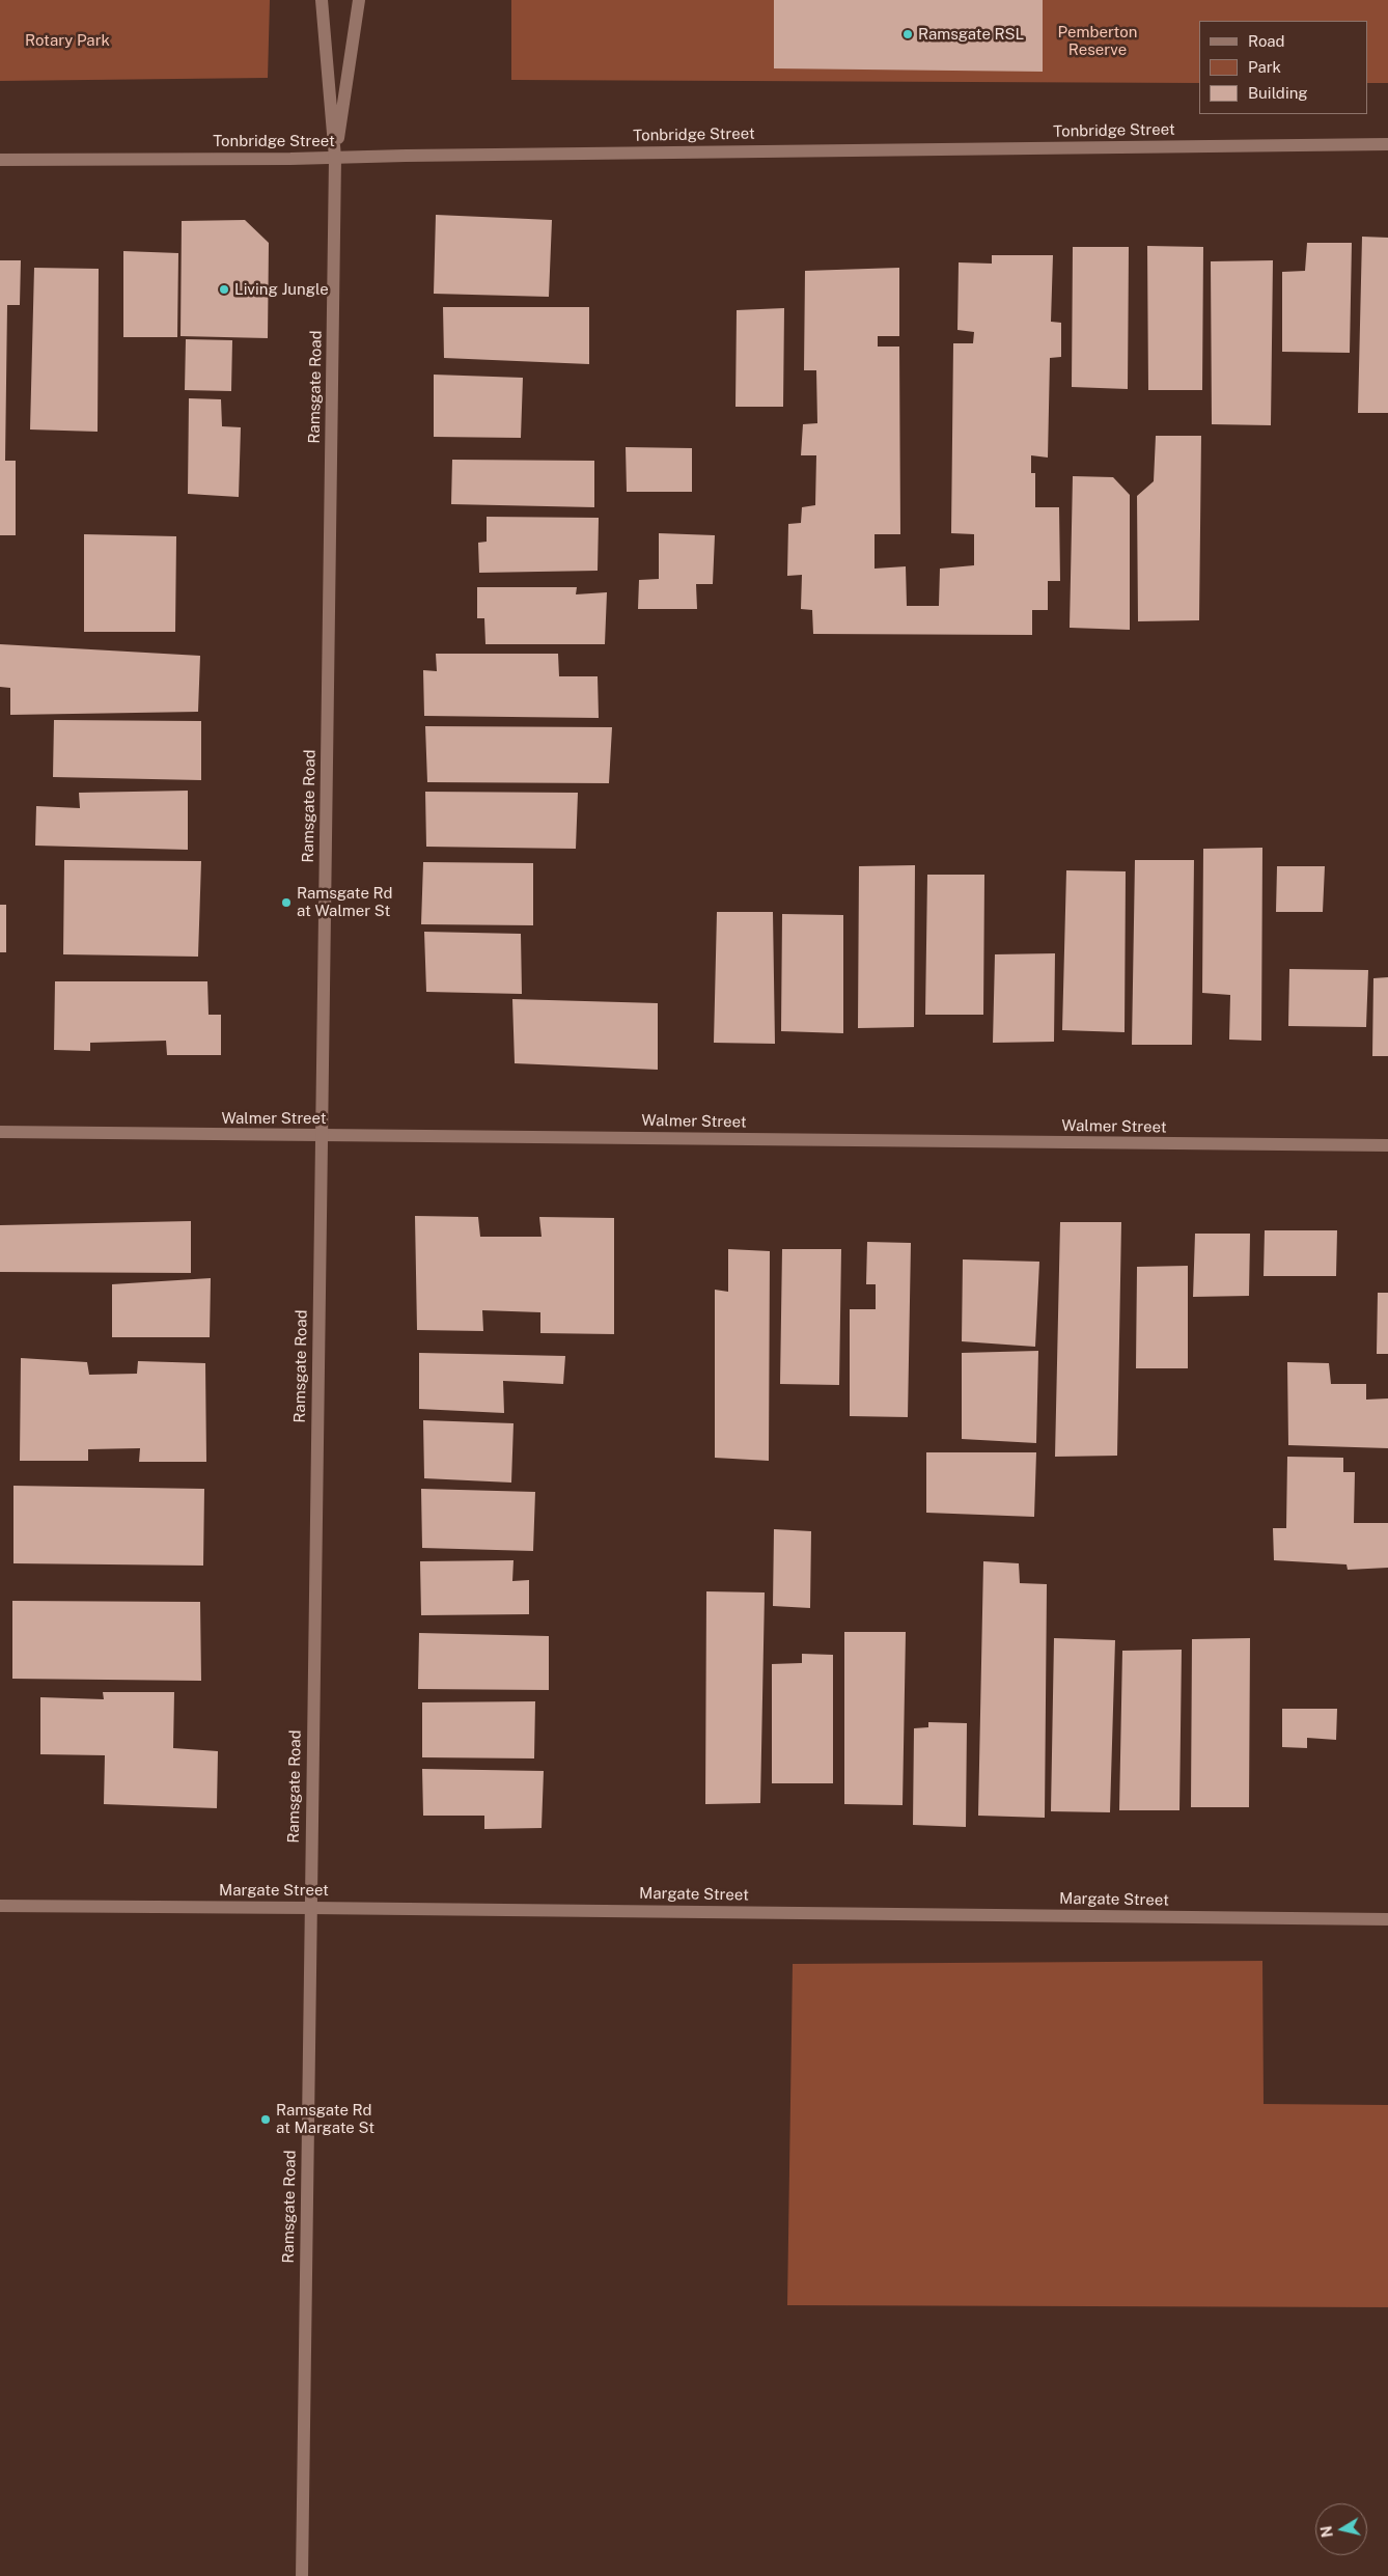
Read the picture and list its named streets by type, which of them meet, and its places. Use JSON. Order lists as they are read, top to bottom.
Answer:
{
  "streets": {
    "street": [
      "Tonbridge Street",
      "Ramsgate Road",
      "Walmer Street",
      "Margate Street"
    ]
  },
  "crossings": [
    ["Tonbridge Street", "Ramsgate Road"],
    ["Ramsgate Road", "Walmer Street"],
    ["Ramsgate Road", "Margate Street"]
  ],
  "parks": ["Pemberton Reserve", "Rotary Park"],
  "places": [
    "Ramsgate RSL",
    "Living Jungle",
    "Ramsgate Rd at Walmer St",
    "Ramsgate Rd at Margate St"
  ],
  "legend": ["Road", "Park", "Building"],
  "north": "left"
}
